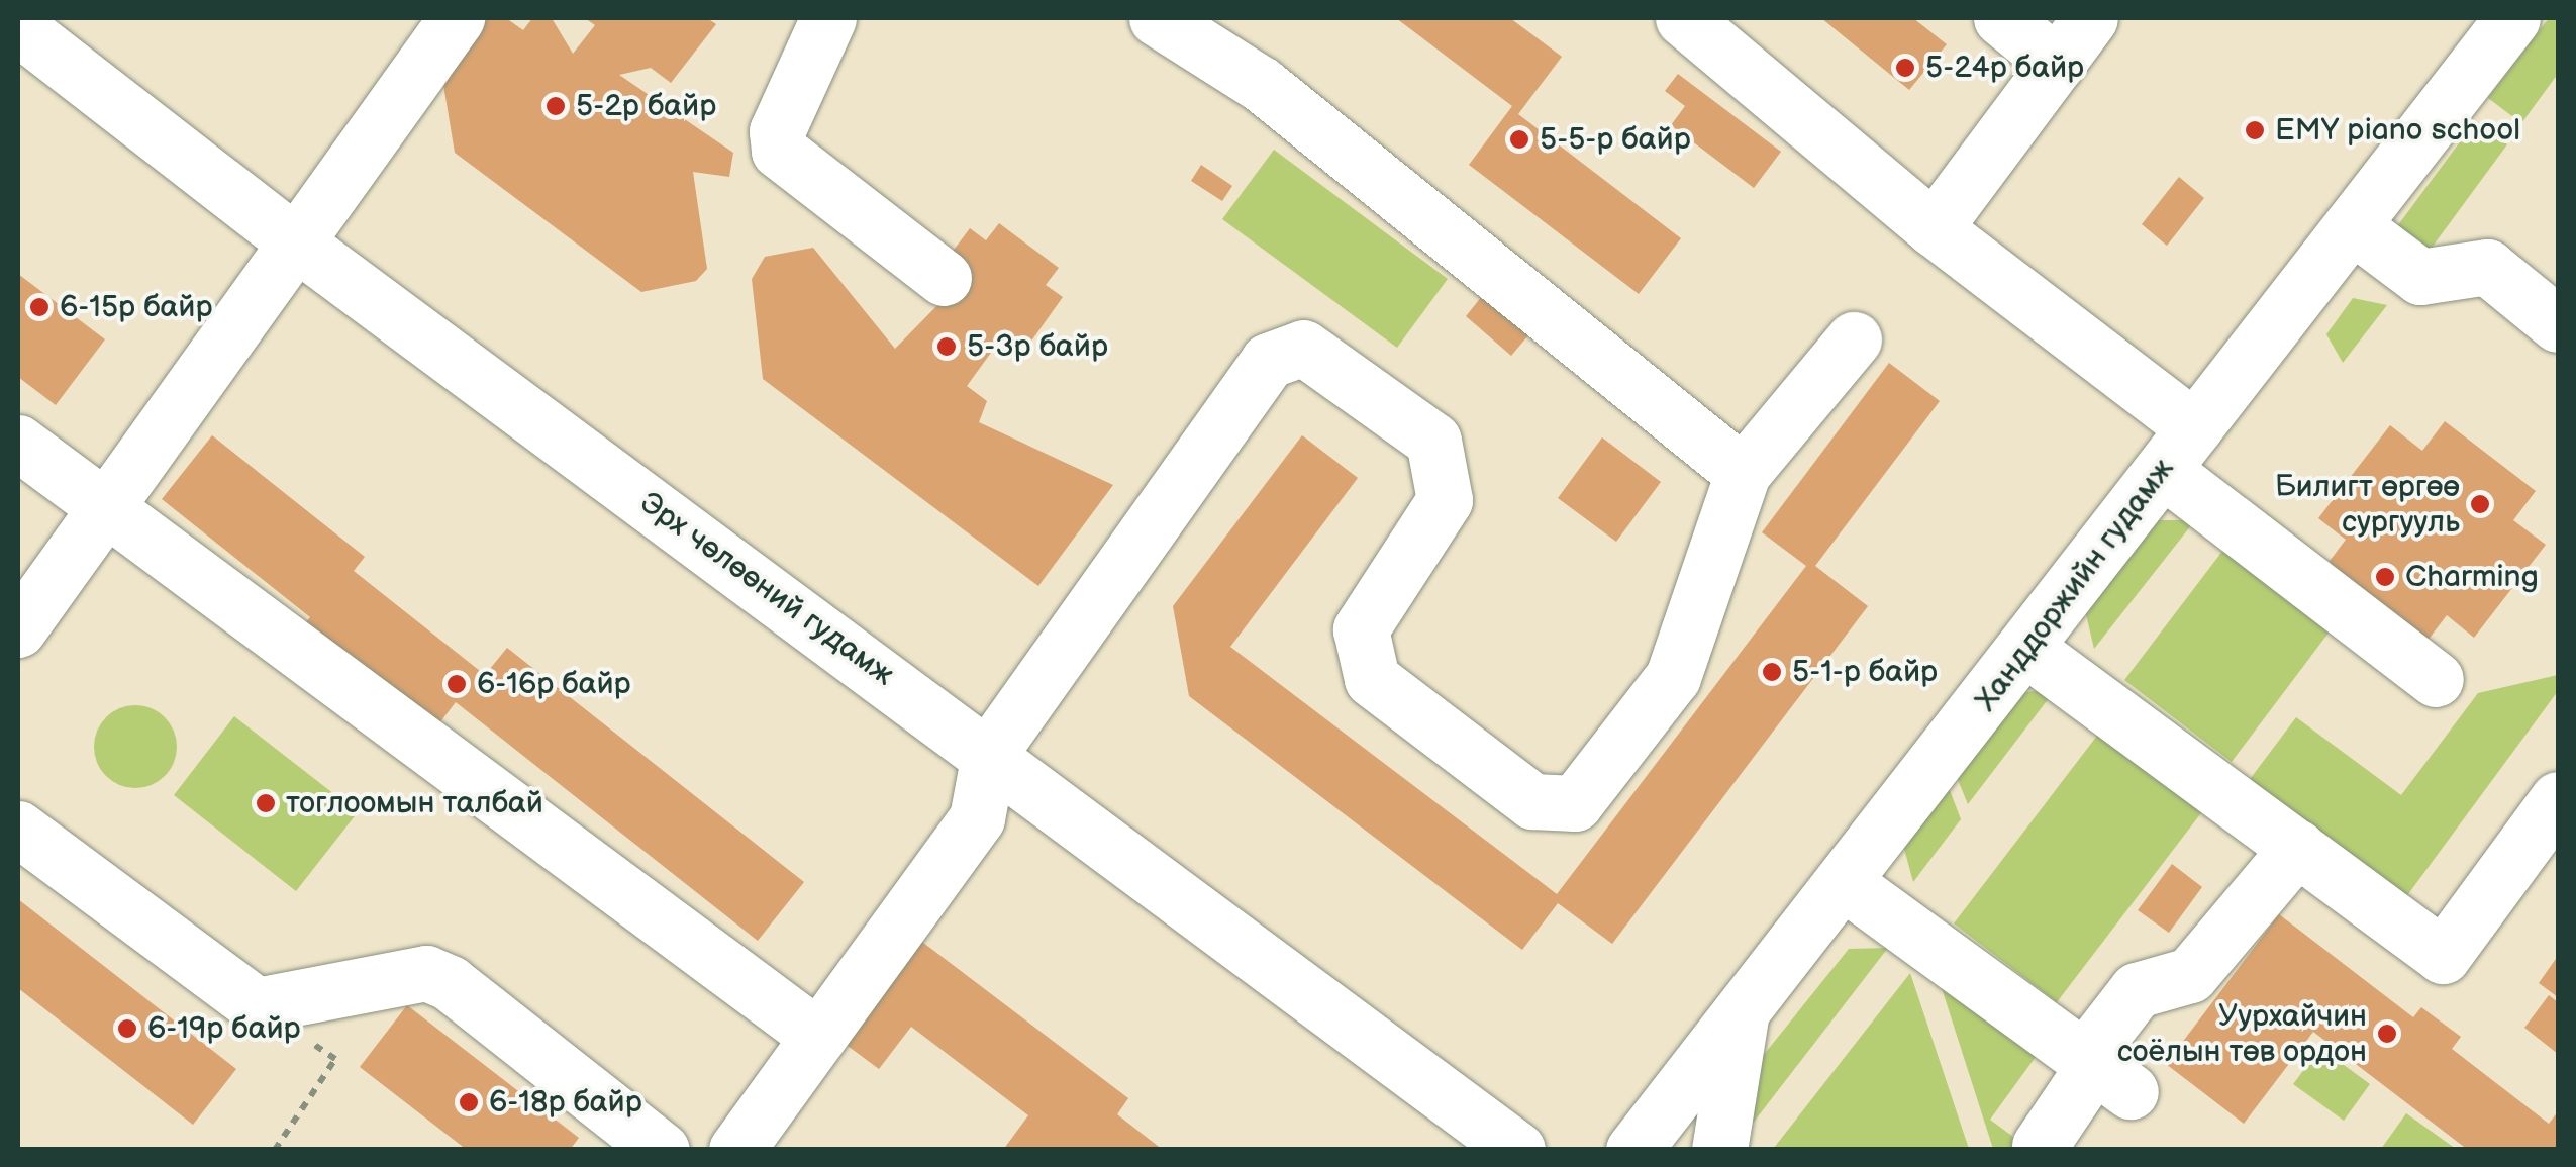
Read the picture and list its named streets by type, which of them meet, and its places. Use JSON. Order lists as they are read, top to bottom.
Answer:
{
  "streets": {
    "main road": ["Ханддоржийн гудамж", "Эрх чөлөөний гудамж"]
  },
  "places": [
    "5-24р байр",
    "5-2р байр",
    "EMY piano school",
    "5-5-р байр",
    "6-15р байр",
    "5-3р байр",
    "Билигт өргөө сургууль",
    "Charming",
    "5-1-р байр",
    "6-16р байр",
    "тоглоомын талбай",
    "6-19р байр",
    "Уурхайчин соёлын төв ордон",
    "6-18р байр"
  ]
}
